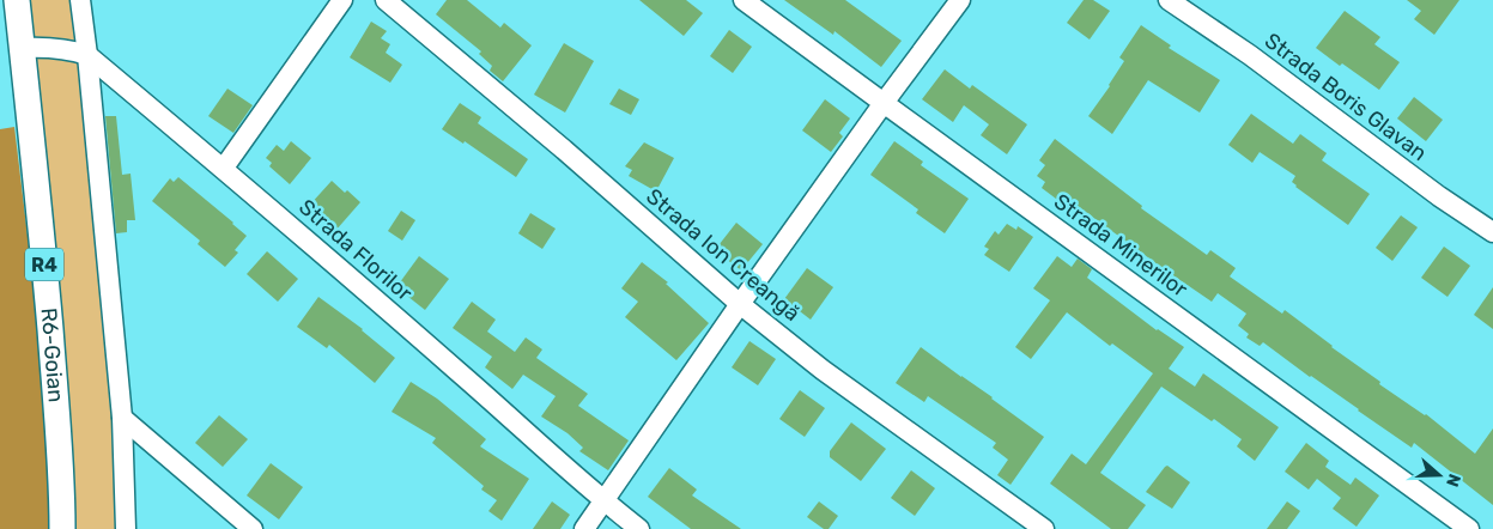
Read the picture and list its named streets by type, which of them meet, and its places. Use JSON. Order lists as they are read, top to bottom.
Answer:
{
  "streets": {
    "main road": ["R4", "R6-Goian"],
    "street": [
      "Strada Boris Glavan",
      "Strada Minerilor",
      "Strada Florilor",
      "Strada Ion Creangă"
    ]
  },
  "crossings": [
    ["Strada Florilor", "R6-Goian"]
  ],
  "north": "right"
}
